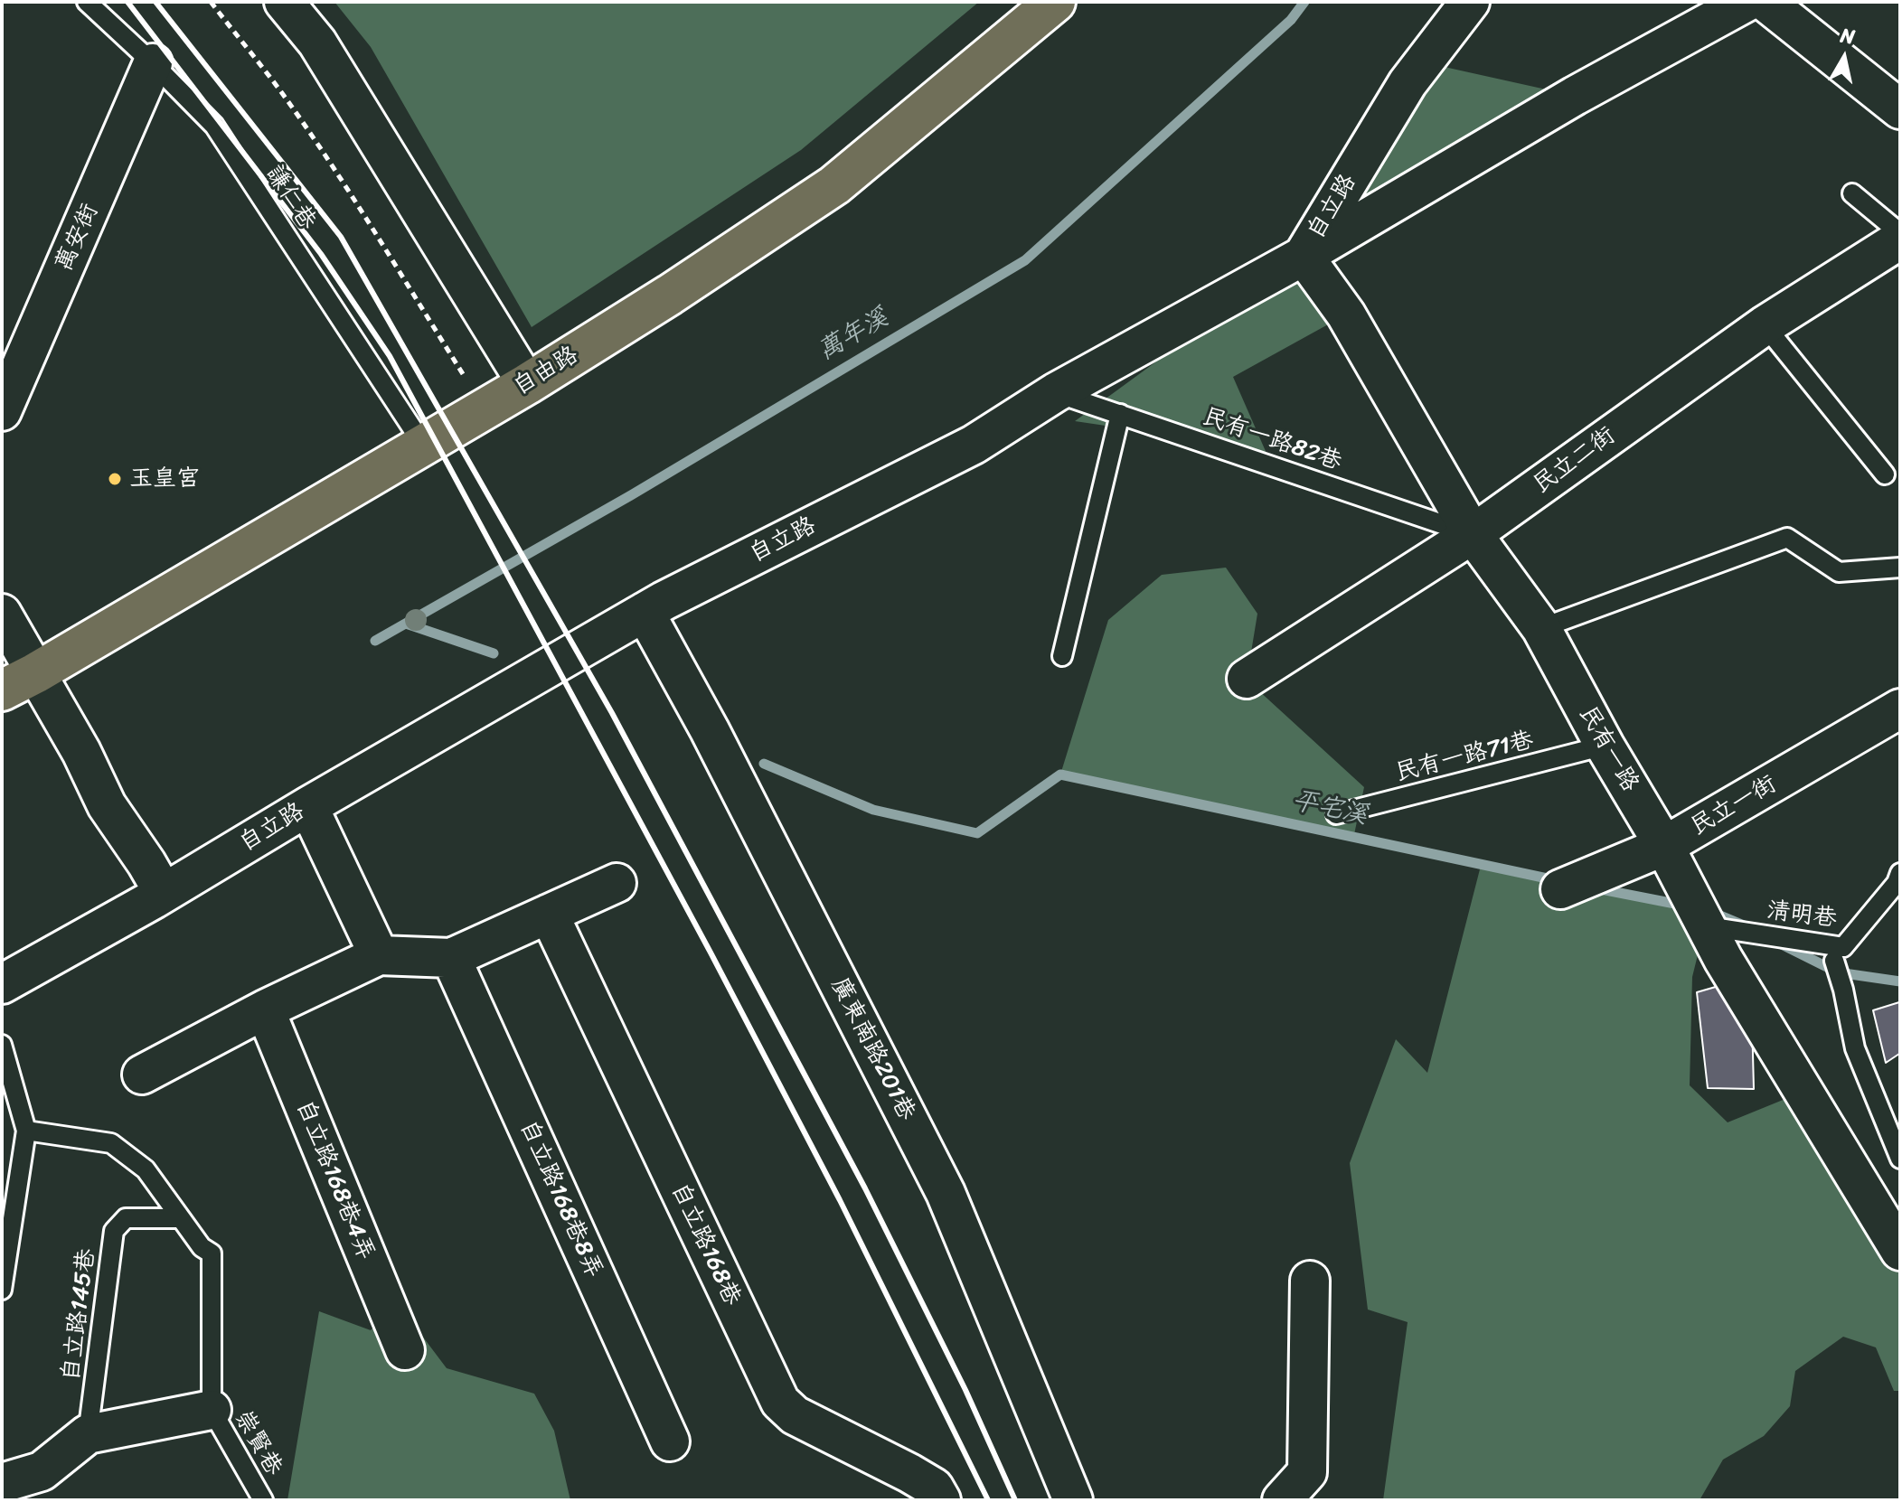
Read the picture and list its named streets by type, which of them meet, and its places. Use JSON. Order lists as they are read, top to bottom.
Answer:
{
  "streets": {
    "main road": ["自由路"],
    "street": [
      "自立路",
      "萬安街",
      "民立二街",
      "民有一路",
      "民立一街",
      "廣東南路201巷",
      "自立路168巷4弄",
      "自立路168巷8弄",
      "自立路168巷"
    ],
    "lane": [
      "謙仁巷",
      "民有一路82巷",
      "民有一路71巷",
      "清明巷",
      "自立路145巷",
      "崇賢巷"
    ]
  },
  "crossings": [
    ["謙仁巷", "萬安街"],
    ["謙仁巷", "自由路"],
    ["自立路", "民有一路82巷"],
    ["自立路", "民有一路"],
    ["自立路", "廣東南路201巷"],
    ["民有一路82巷", "民立二街"],
    ["民有一路82巷", "民有一路"],
    ["民立二街", "民有一路"],
    ["民有一路", "民有一路71巷"],
    ["民有一路", "民立一街"],
    ["民有一路", "清明巷"]
  ],
  "water": ["萬年溪", "平宅溪"],
  "places": ["玉皇宮"],
  "north": "top"
}
